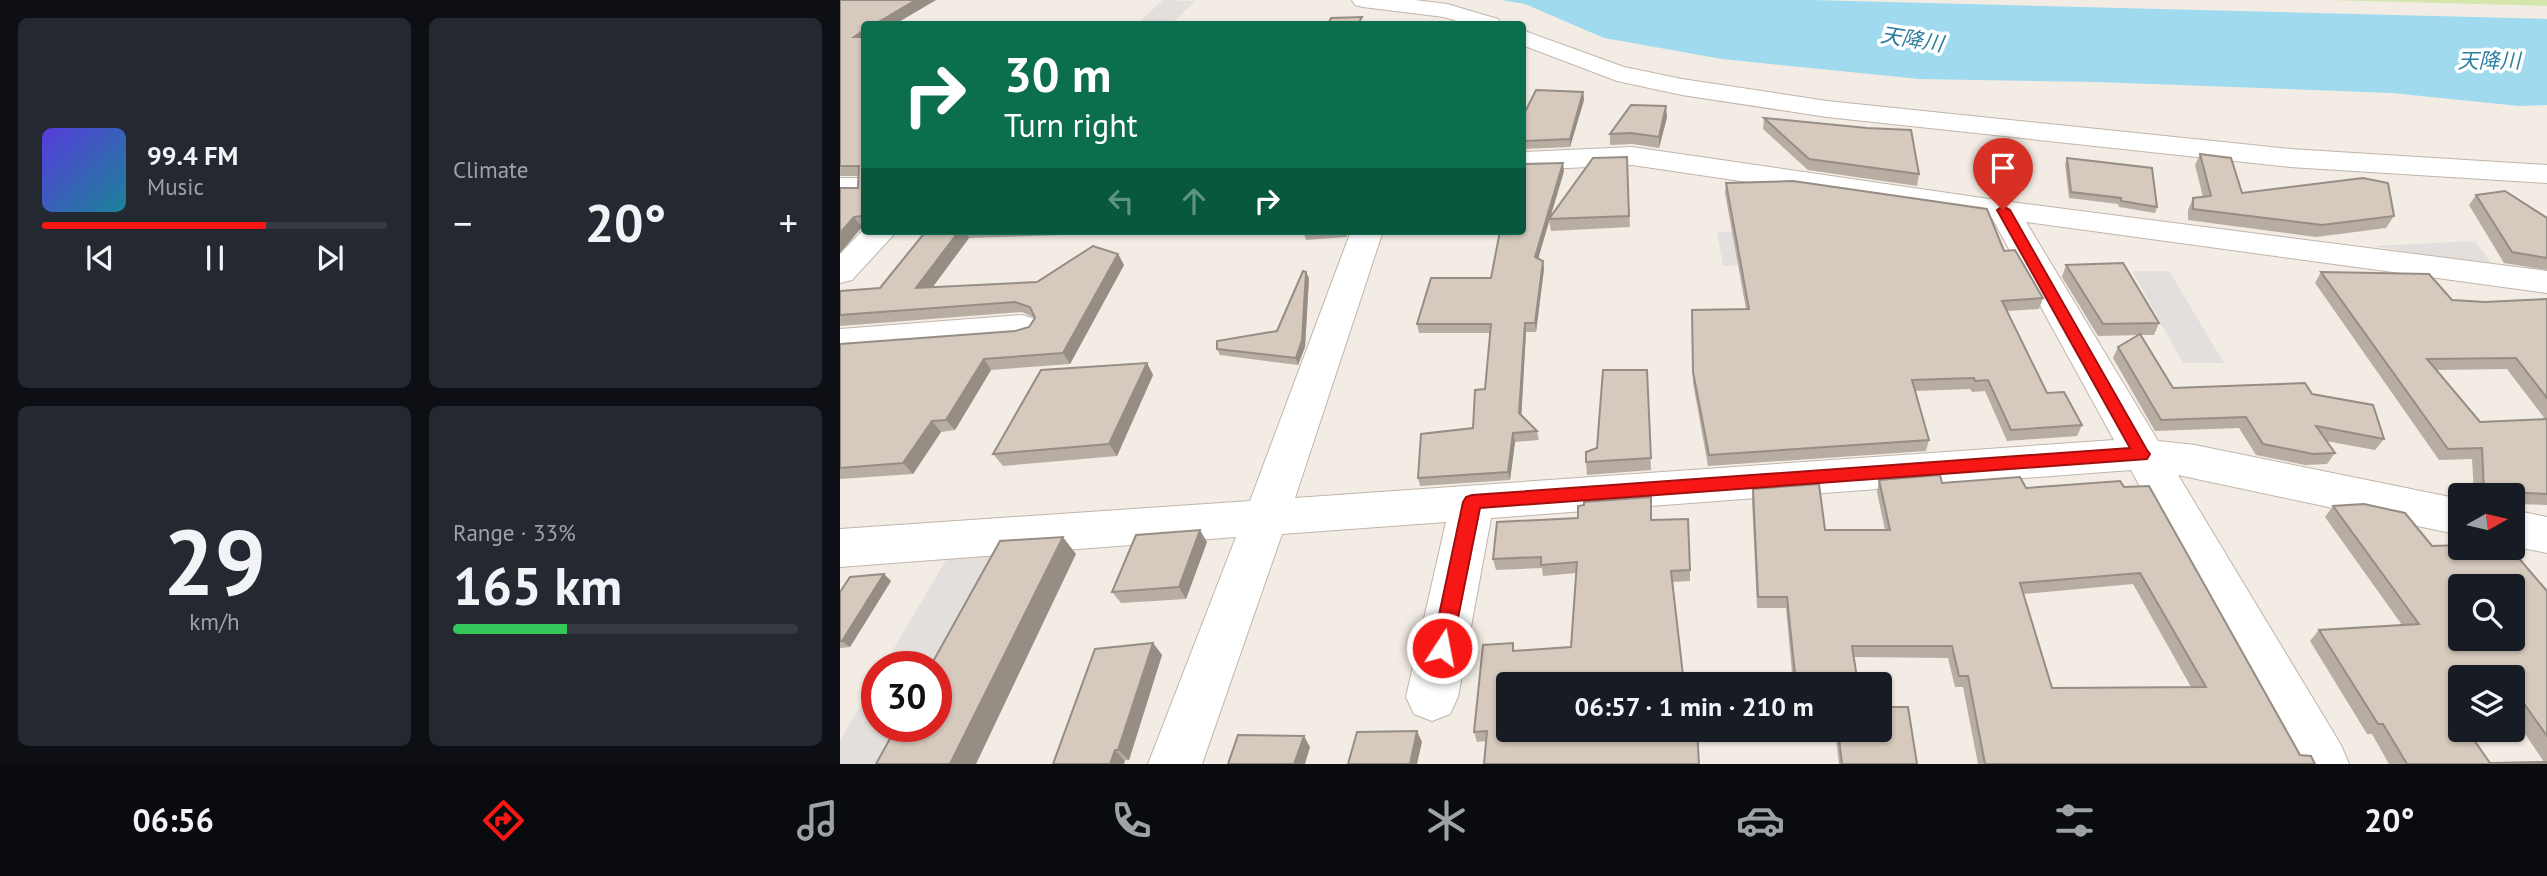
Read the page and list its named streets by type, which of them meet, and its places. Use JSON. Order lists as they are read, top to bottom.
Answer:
{
  "water": ["天降川"],
  "north": "right",
  "page": {
    "tile": [
      "Climate",
      ["29", "km/h"],
      ["Range · 33%", "165 km"]
    ],
    "turn": ["30 m", "Turn right"],
    "song": ["99.4 FM", "Music"],
    "heat": ["−", "20°", "+"],
    "limit": "30",
    "trip": "06:57 · 1 min · 210 m",
    "tabs": ["06:56", "20°"]
  }
}
